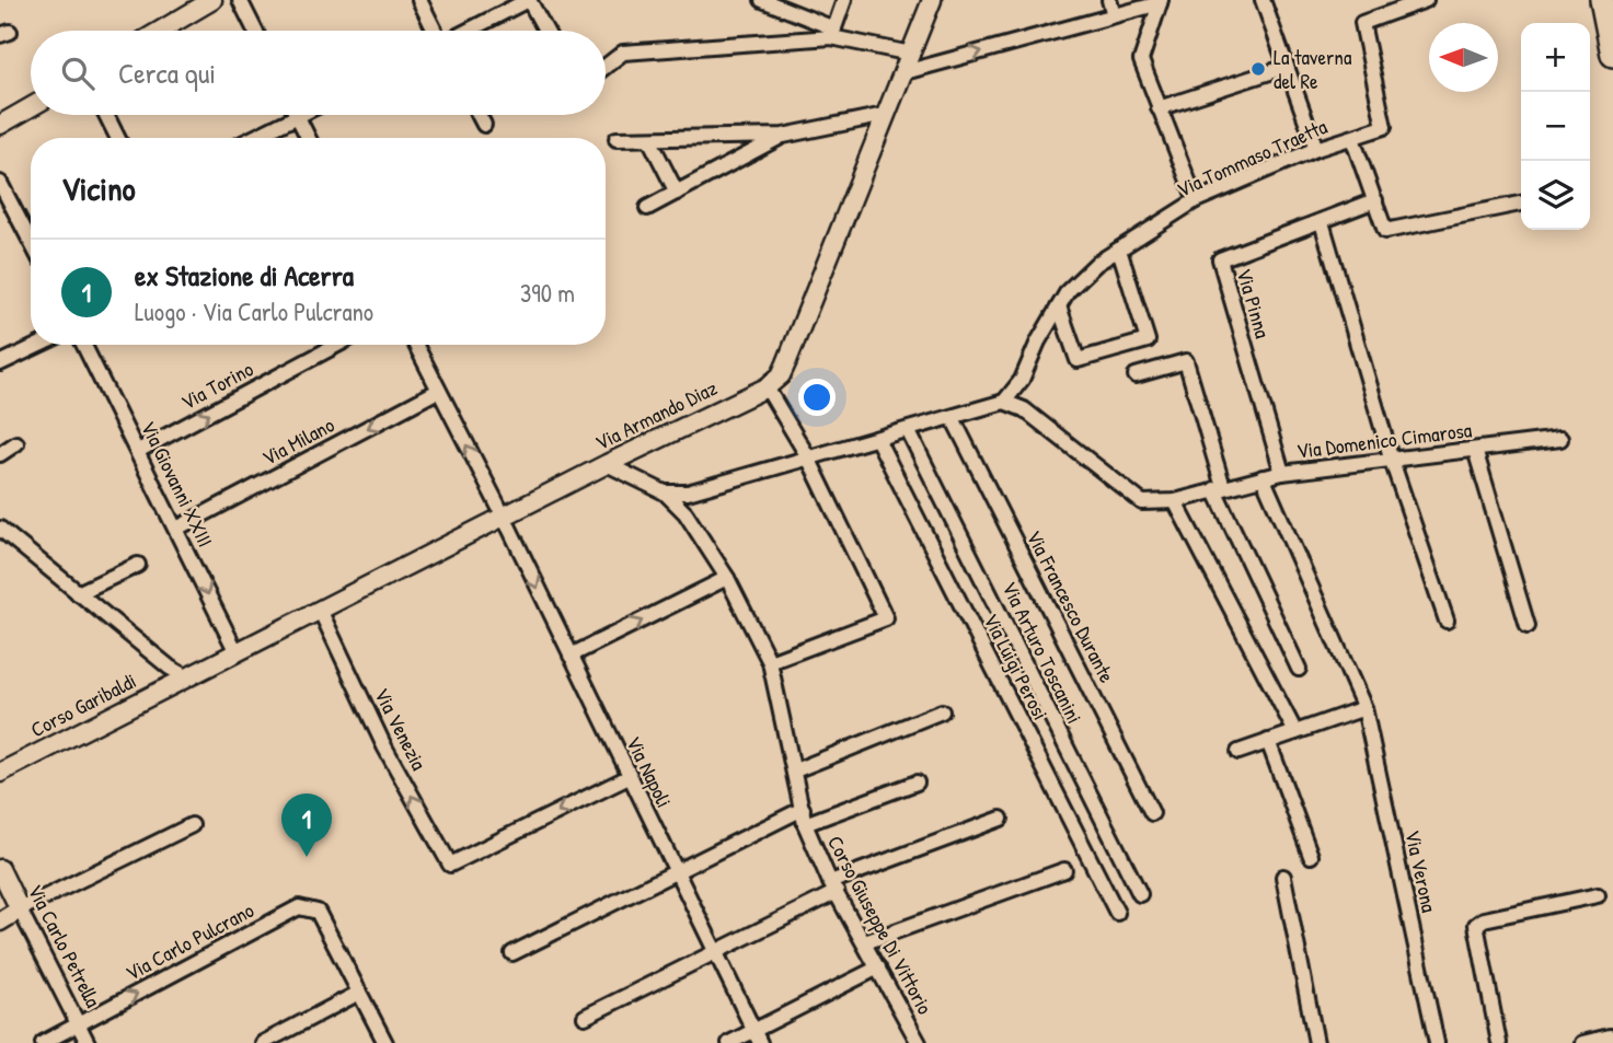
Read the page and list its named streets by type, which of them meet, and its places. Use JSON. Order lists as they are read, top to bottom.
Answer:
{
  "streets": {
    "main road": ["Via Armando Diaz", "Corso Garibaldi", "Via Carlo Petrella"],
    "street": [
      "Via Tommaso Traetta",
      "Via Pinna",
      "Via Torino",
      "Via Domenico Cimarosa",
      "Via Milano",
      "Via Giovanni XXIII",
      "Via Francesco Durante",
      "Via Arturo Toscanini",
      "Via Luigi Perosi",
      "Via Venezia",
      "Via Napoli",
      "Via Verona",
      "Corso Giuseppe Di Vittorio",
      "Via Carlo Pulcrano"
    ]
  },
  "crossings": [
    ["Via Tommaso Traetta", "Via Domenico Cimarosa"],
    ["Via Pinna", "Via Domenico Cimarosa"],
    ["Via Torino", "Via Giovanni XXIII"],
    ["Via Armando Diaz", "Via Giovanni XXIII"],
    ["Via Armando Diaz", "Corso Garibaldi"],
    ["Via Armando Diaz", "Via Venezia"],
    ["Via Armando Diaz", "Via Napoli"],
    ["Via Domenico Cimarosa", "Via Verona"],
    ["Via Milano", "Via Giovanni XXIII"],
    ["Via Milano", "Via Napoli"],
    ["Via Venezia", "Via Napoli"],
    ["Via Carlo Pulcrano", "Via Carlo Petrella"]
  ],
  "one_way": ["Via Torino", "Via Milano", "Via Giovanni XXIII"],
  "places": ["La taverna del Re"],
  "north": "left",
  "page": {
    "map_buttons": ["+", "−"],
    "search": "Cerca qui",
    "heading": "Vicino",
    "list": [
      {
        "mark": "1",
        "name": "ex Stazione di Acerra",
        "note": "Luogo · Via Carlo Pulcrano",
        "value": "390 m"
      }
    ],
    "pins": "1"
  }
}
